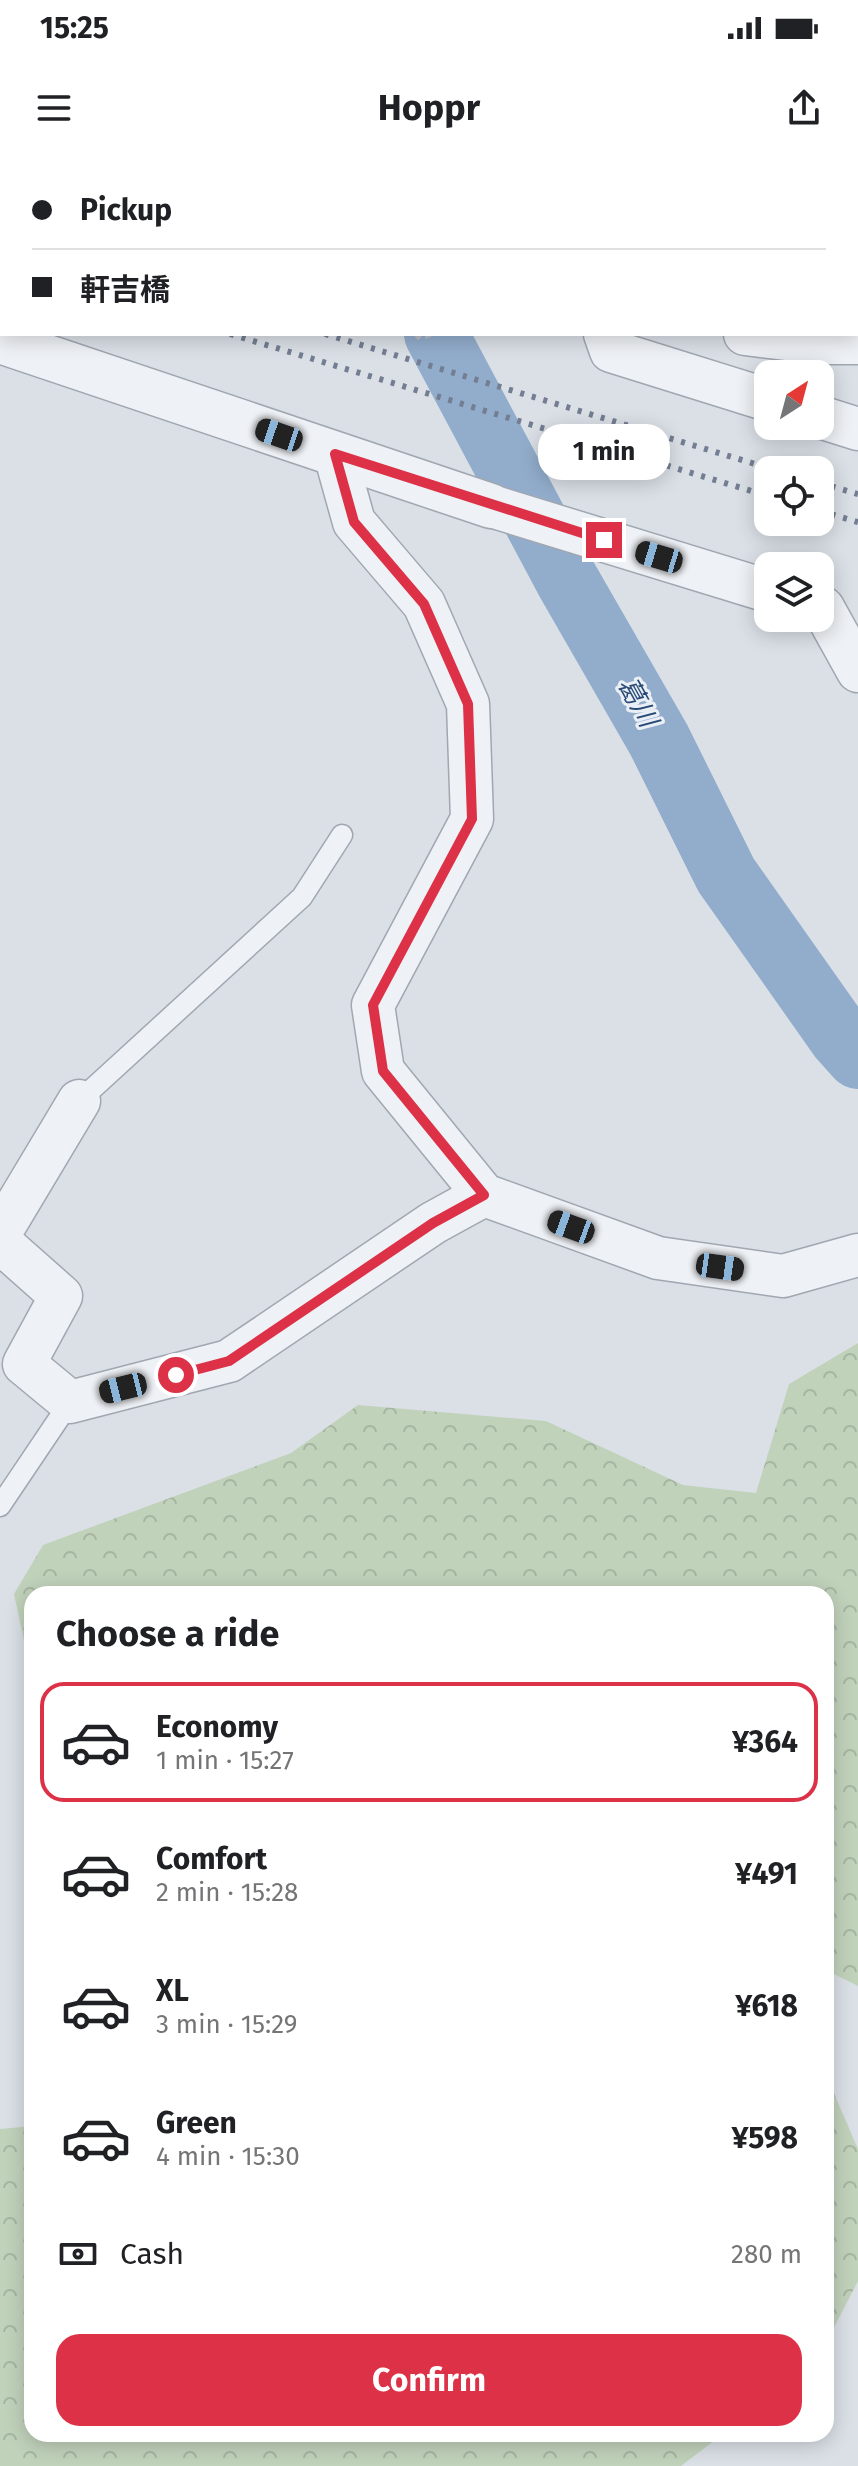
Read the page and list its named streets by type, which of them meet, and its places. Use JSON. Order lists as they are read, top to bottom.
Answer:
{
  "water": ["葛川"],
  "north": "top right",
  "page": {
    "status": "15:25",
    "header": "Hoppr",
    "banner": ["Pickup", "軒吉橋"],
    "bubble": "1 min",
    "heading": "Choose a ride",
    "list": [
      {
        "name": "Economy",
        "note": "1 min · 15:27",
        "value": "¥364"
      },
      {
        "name": "Comfort",
        "note": "2 min · 15:28",
        "value": "¥491"
      },
      {
        "name": "XL",
        "note": "3 min · 15:29",
        "value": "¥618"
      },
      {
        "name": "Green",
        "note": "4 min · 15:30",
        "value": "¥598"
      }
    ],
    "pay": ["Cash", "280 m"],
    "buttons": "Confirm"
  }
}
